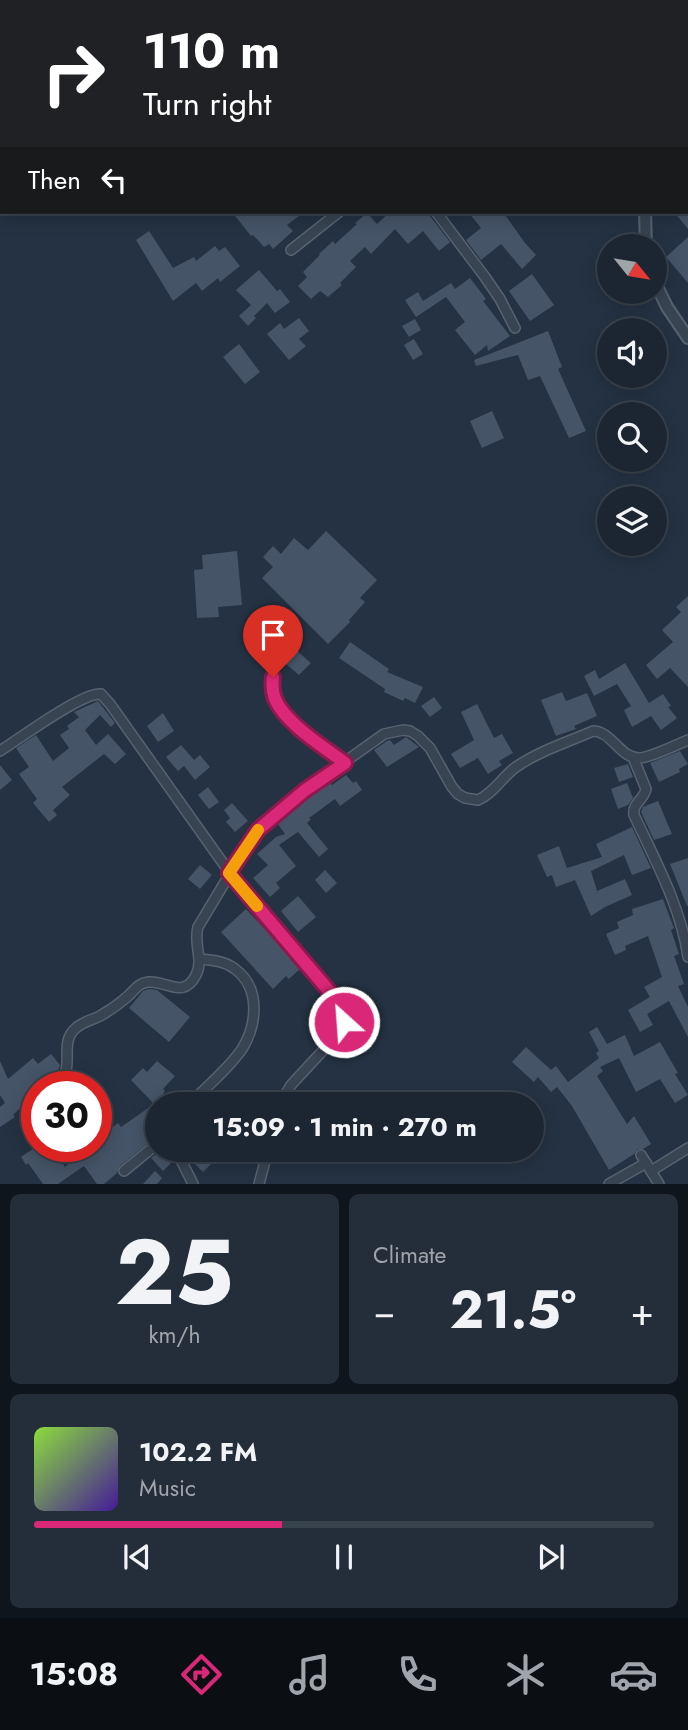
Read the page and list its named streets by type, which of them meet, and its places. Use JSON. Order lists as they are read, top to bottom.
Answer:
{
  "north": "bottom right",
  "page": {
    "turn": ["110 m", "Turn right"],
    "then": "Then",
    "limit": "30",
    "trip": "15:09 · 1 min · 270 m",
    "tile": [
      ["25", "km/h"],
      "Climate"
    ],
    "heat": ["−", "21.5°", "+"],
    "song": ["102.2 FM", "Music"],
    "tabs": "15:08"
  }
}
